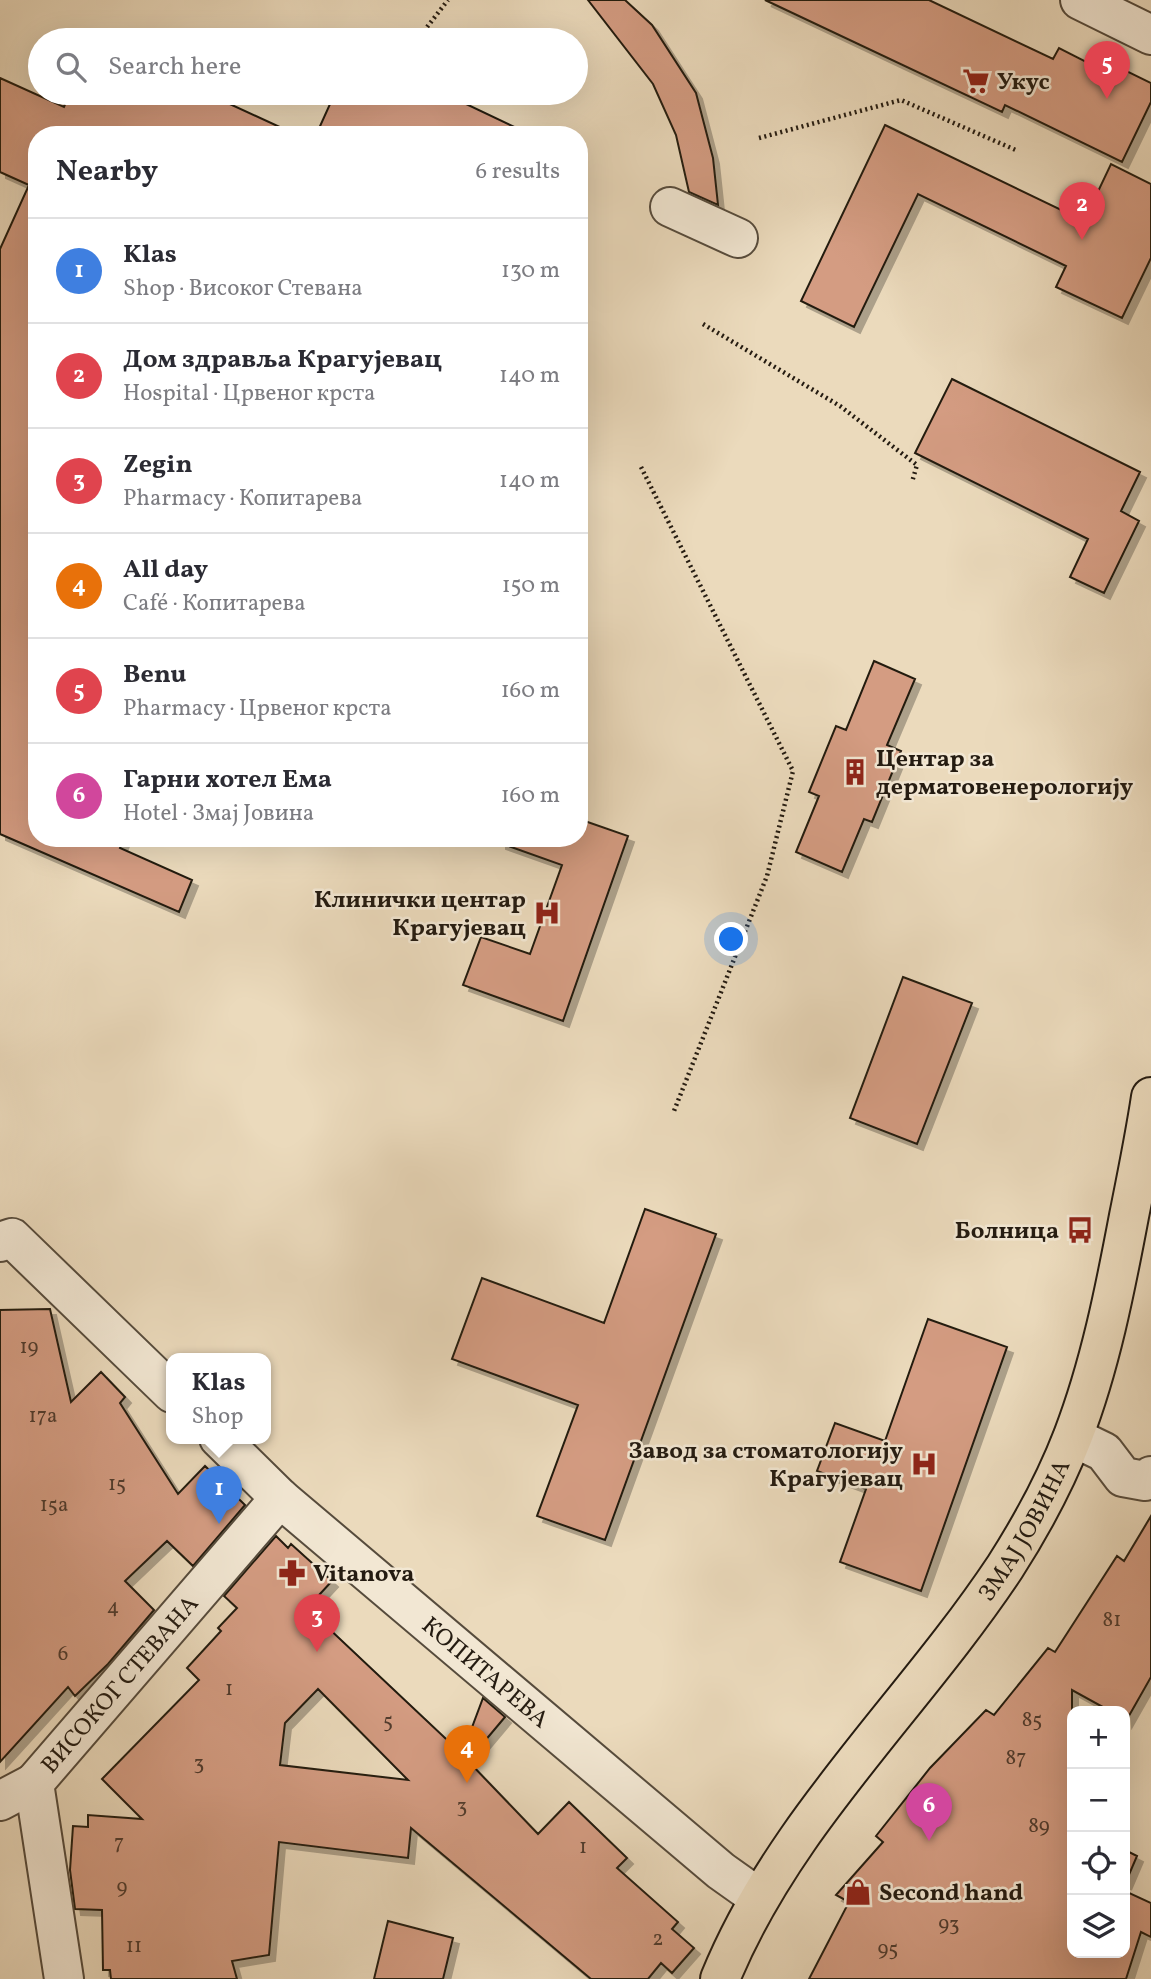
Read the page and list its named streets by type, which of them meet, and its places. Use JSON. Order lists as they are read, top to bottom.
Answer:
{
  "streets": {
    "main road": ["ЗМАЈ ЈОВИНА"],
    "street": ["КОПИТАРЕВА", "ВИСОКОГ СТЕВАНА"]
  },
  "crossings": [
    ["ЗМАЈ ЈОВИНА", "КОПИТАРЕВА"],
    ["КОПИТАРЕВА", "ВИСОКОГ СТЕВАНА"]
  ],
  "places": {
    "supermarket": ["Укус"],
    "building": ["Центар за дерматовенерологију"],
    "hospital": ["Клинички центар Крагујевац", "Завод за стоматологију Крагујевац"],
    "bus stop": ["Болница"],
    "pharmacy": ["Vitanova"],
    "shop": ["Second hand"]
  },
  "house_numbers": [
    "19",
    "17a",
    "15",
    "15a",
    "4",
    "81",
    "6",
    "1",
    "85",
    "5",
    "87",
    "3",
    "3",
    "89",
    "7",
    "1",
    "9",
    "93",
    "2",
    "11",
    "95"
  ],
  "page": {
    "search": "Search here",
    "pins": [
      "5",
      "2",
      "1",
      "3",
      "4",
      "6"
    ],
    "heading": ["Nearby", "6 results"],
    "list": [
      {
        "mark": "1",
        "name": "Klas",
        "note": "Shop · Високог Стевана",
        "value": "130 m"
      },
      {
        "mark": "2",
        "name": "Дом здравља Крагујевац",
        "note": "Hospital · Црвеног крста",
        "value": "140 m"
      },
      {
        "mark": "3",
        "name": "Zegin",
        "note": "Pharmacy · Копитарева",
        "value": "140 m"
      },
      {
        "mark": "4",
        "name": "All day",
        "note": "Café · Копитарева",
        "value": "150 m"
      },
      {
        "mark": "5",
        "name": "Benu",
        "note": "Pharmacy · Црвеног крста",
        "value": "160 m"
      },
      {
        "mark": "6",
        "name": "Гарни хотел Ема",
        "note": "Hotel · Змај Јовина",
        "value": "160 m"
      }
    ],
    "popup": ["Klas", "Shop"],
    "map_buttons": ["+", "−"]
  }
}
